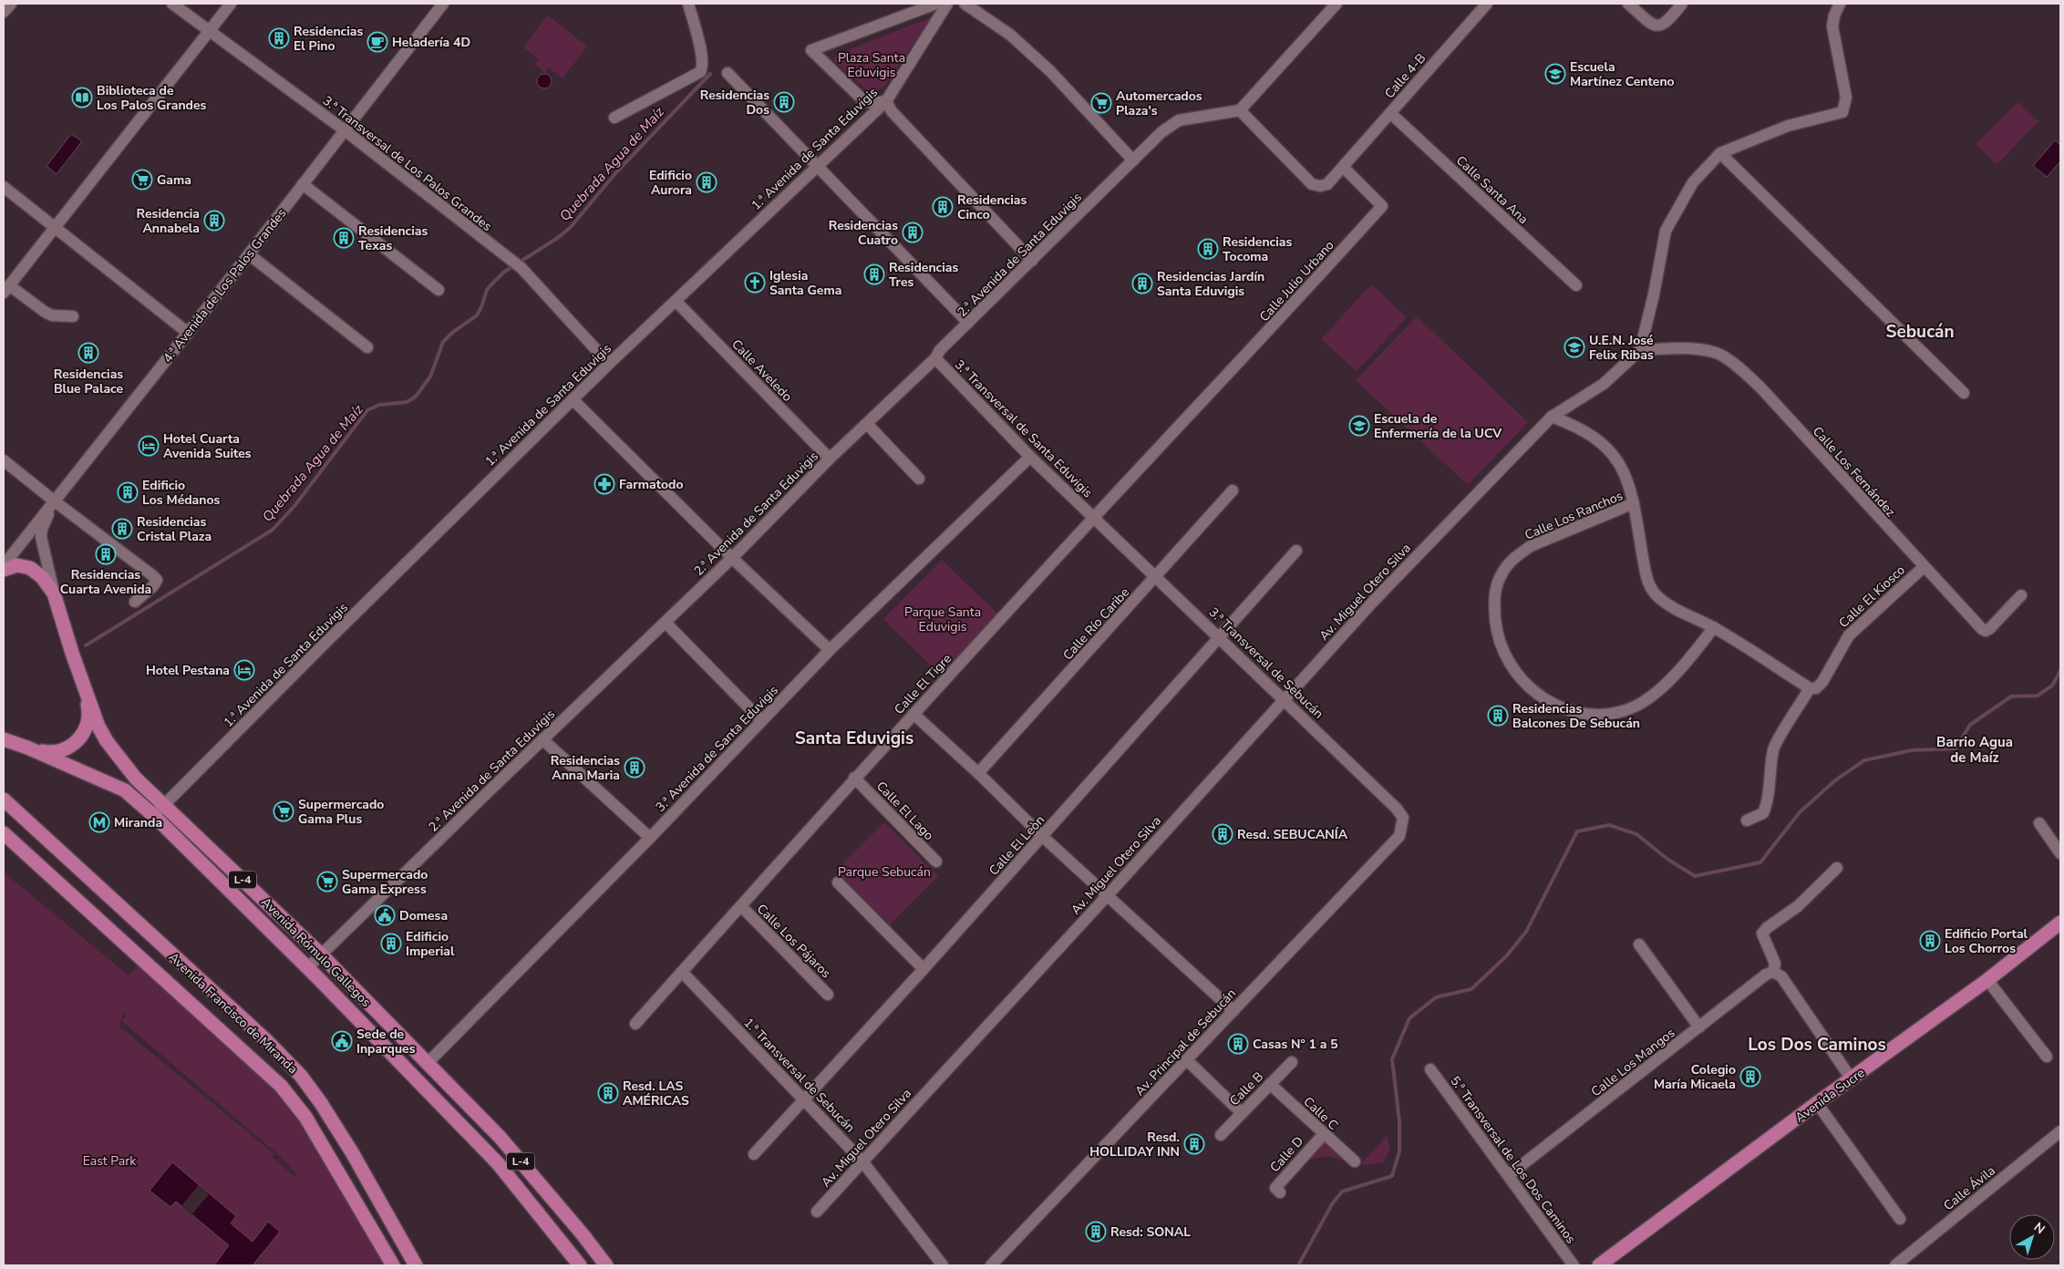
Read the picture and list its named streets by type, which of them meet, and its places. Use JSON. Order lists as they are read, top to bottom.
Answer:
{
  "streets": {
    "main road": [
      "L-4",
      "Avenida Rómulo Gallegos",
      "Avenida Francisco de Miranda",
      "Avenida Sucre"
    ],
    "street": [
      "Calle 4-B",
      "1.ª Avenida de Santa Eduvigis",
      "3.ª Transversal de Los Palos Grandes",
      "Calle Santa Ana",
      "2.ª Avenida de Santa Eduvigis",
      "Calle Julio Urbano",
      "4.ª Avenida de Los Palos Grandes",
      "Calle Aveledo",
      "3.ª Transversal de Santa Eduvigis",
      "Calle Los Fernández",
      "Calle Los Ranchos",
      "Av. Miguel Otero Silva",
      "Calle El Kiosco",
      "Calle Río Caribe",
      "3.ª Transversal de Sebucán",
      "Calle El Tigre",
      "3.ª Avenida de Santa Eduvigis",
      "Calle El Lago",
      "Calle El Leòn",
      "Calle Los Pájaros",
      "Av. Principal de Sebucán",
      "Calle Los Mangos",
      "1.ª Transversal de Sebucán",
      "Calle B",
      "Calle C",
      "Calle D",
      "5.ª Transversal de Los Dos Caminos",
      "Calle Ávila"
    ]
  },
  "crossings": [
    ["Calle 4-B", "Calle Santa Ana"],
    ["Calle 4-B", "Calle Julio Urbano"],
    ["1.ª Avenida de Santa Eduvigis", "3.ª Transversal de Los Palos Grandes"],
    ["1.ª Avenida de Santa Eduvigis", "Calle Aveledo"],
    ["1.ª Avenida de Santa Eduvigis", "Avenida Rómulo Gallegos"],
    ["3.ª Transversal de Los Palos Grandes", "4.ª Avenida de Los Palos Grandes"],
    ["2.ª Avenida de Santa Eduvigis", "Calle Aveledo"],
    ["2.ª Avenida de Santa Eduvigis", "3.ª Transversal de Santa Eduvigis"],
    ["2.ª Avenida de Santa Eduvigis", "Avenida Rómulo Gallegos"],
    ["Calle Julio Urbano", "3.ª Transversal de Santa Eduvigis"],
    ["Calle Julio Urbano", "3.ª Transversal de Sebucán"],
    ["Calle Julio Urbano", "Calle El Tigre"],
    ["3.ª Transversal de Santa Eduvigis", "3.ª Transversal de Sebucán"],
    ["3.ª Transversal de Santa Eduvigis", "Calle El Tigre"],
    ["3.ª Transversal de Santa Eduvigis", "3.ª Avenida de Santa Eduvigis"],
    ["Calle Los Fernández", "Av. Miguel Otero Silva"],
    ["Calle Los Fernández", "Calle El Kiosco"],
    ["Av. Miguel Otero Silva", "3.ª Transversal de Sebucán"],
    ["Av. Miguel Otero Silva", "1.ª Transversal de Sebucán"],
    ["Calle Río Caribe", "3.ª Transversal de Sebucán"],
    ["3.ª Transversal de Sebucán", "Calle El Tigre"],
    ["3.ª Transversal de Sebucán", "Calle El Leòn"],
    ["3.ª Transversal de Sebucán", "Av. Principal de Sebucán"],
    ["Calle El Tigre", "Calle El Lago"],
    ["Calle El Tigre", "Calle Los Pájaros"],
    ["Calle El Tigre", "1.ª Transversal de Sebucán"],
    ["3.ª Avenida de Santa Eduvigis", "Avenida Rómulo Gallegos"],
    ["Calle El Leòn", "1.ª Transversal de Sebucán"],
    ["L-4", "Avenida Rómulo Gallegos"],
    ["Calle Los Mangos", "5.ª Transversal de Los Dos Caminos"],
    ["Calle B", "Calle C"],
    ["Calle C", "Calle D"]
  ],
  "districts": [
    "Sebucán",
    "Santa Eduvigis",
    "Barrio Agua de Maíz",
    "Los Dos Caminos"
  ],
  "water": ["Quebrada Agua de Maíz"],
  "parks": [
    "Plaza Santa Eduvigis",
    "Parque Santa Eduvigis",
    "Parque Sebucán",
    "East Park"
  ],
  "places": {
    "building": [
      "Residencias El Pino",
      "Residencias Dos",
      "Edificio Aurora",
      "Residencias Cinco",
      "Residencia Annabela",
      "Residencias Cuatro",
      "Residencias Texas",
      "Residencias Tocoma",
      "Residencias Tres",
      "Residencias Jardín Santa Eduvigis",
      "Residencias Blue Palace",
      "Edificio Los Médanos",
      "Residencias Cristal Plaza",
      "Residencias Cuarta Avenida",
      "Residencias Balcones De Sebucán",
      "Residencias Anna Maria",
      "Resd. SEBUCANÍA",
      "Edificio Portal Los Chorros",
      "Edificio Imperial",
      "Casas N° 1 a 5",
      "Colegio María Micaela",
      "Resd. LAS AMÉRICAS",
      "Resd. HOLLIDAY INN",
      "Resd: SONAL"
    ],
    "cafe": ["Heladería 4D"],
    "school or university": ["Escuela Martínez Centeno", "U.E.N. José Felix Ribas", "Escuela de Enfermería de la UCV"],
    "library": ["Biblioteca de Los Palos Grandes"],
    "supermarket": [
      "Automercados Plaza's",
      "Gama",
      "Supermercado Gama Plus",
      "Supermercado Gama Express"
    ],
    "church": ["Iglesia Santa Gema"],
    "hotel": ["Hotel Cuarta Avenida Suites", "Hotel Pestana"],
    "pharmacy": ["Farmatodo"],
    "metro station": ["Miranda"],
    "public building": ["Domesa", "Sede de Inparques"]
  },
  "north": "top right"
}
